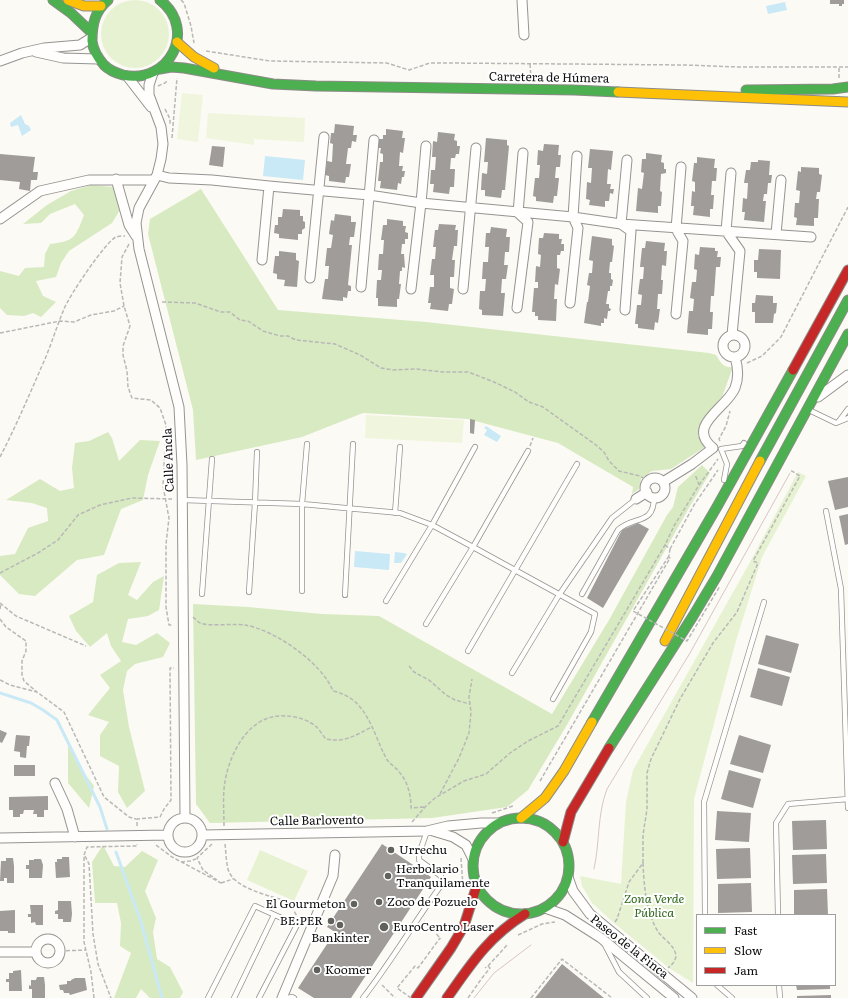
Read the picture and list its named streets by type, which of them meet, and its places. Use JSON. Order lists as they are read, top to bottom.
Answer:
{
  "streets": {
    "main road": ["Carretera de Húmera"],
    "street": ["Calle Ancla", "Calle Barlovento", "Paseo de la Finca"]
  },
  "crossings": [
    ["Calle Ancla", "Calle Barlovento"],
    ["Calle Barlovento", "Paseo de la Finca"]
  ],
  "parks": ["Zona Verde Pública"],
  "places": [
    "Urrechu",
    "Herbolario Tranquilamente",
    "Zoco de Pozuelo",
    "El Gourmeton",
    "BE:PER",
    "Bankinter",
    "EuroCentro Laser",
    "Koomer"
  ],
  "legend": ["Fast", "Slow", "Jam"]
}
